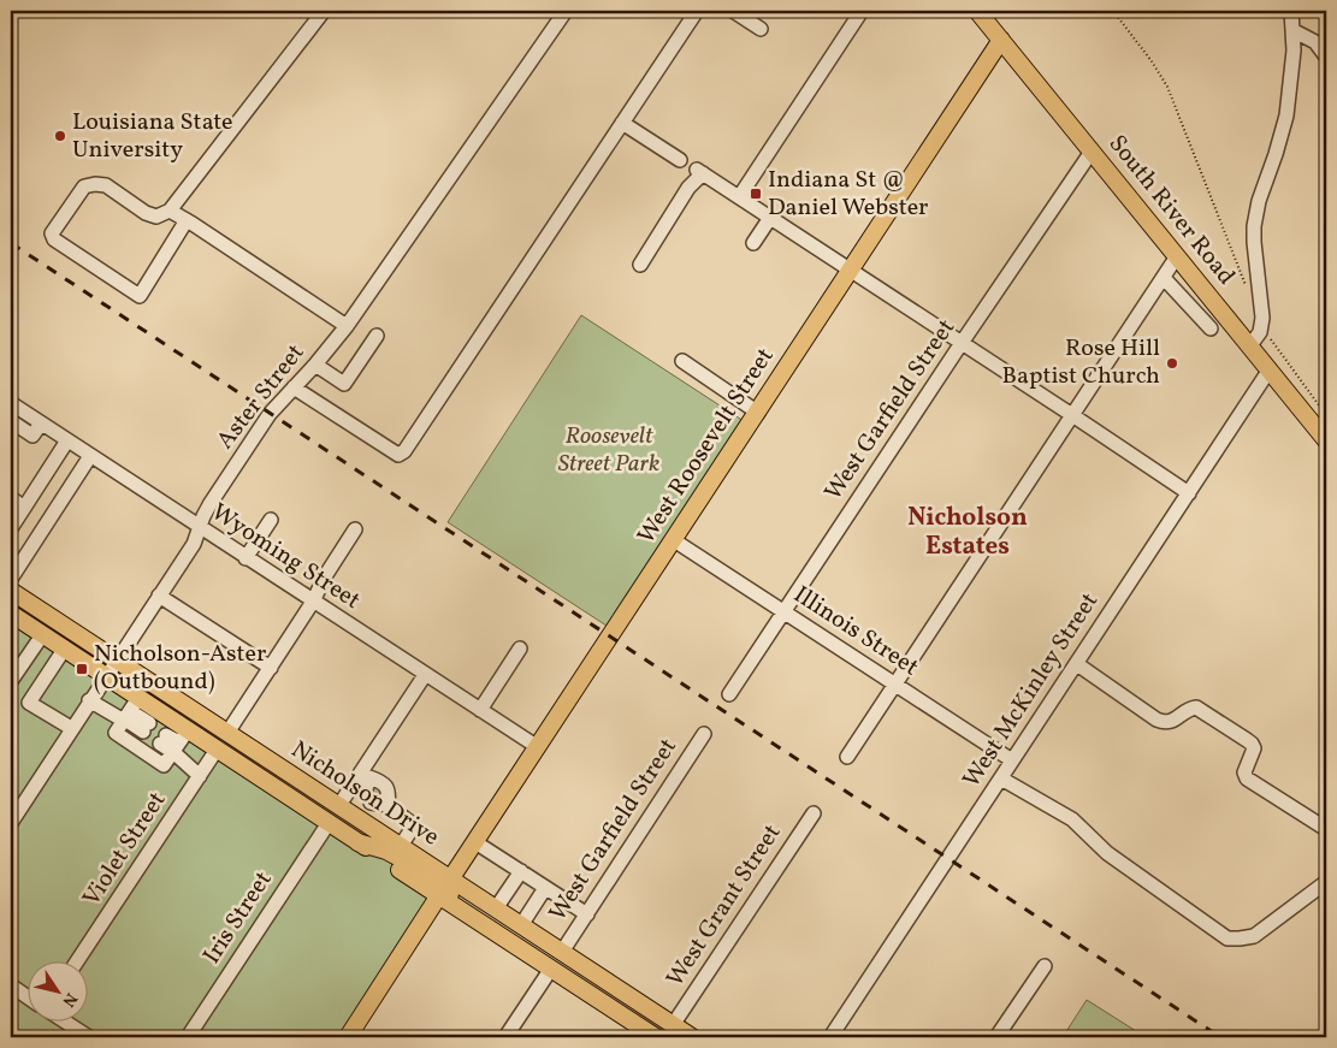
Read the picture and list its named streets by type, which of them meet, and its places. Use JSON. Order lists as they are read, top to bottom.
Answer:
{
  "streets": {
    "main road": ["South River Road", "West Roosevelt Street", "Nicholson Drive"],
    "street": [
      "Aster Street",
      "West Garfield Street",
      "Wyoming Street",
      "Illinois Street",
      "West McKinley Street",
      "Violet Street",
      "West Grant Street",
      "Iris Street"
    ]
  },
  "crossings": [
    ["South River Road", "West Garfield Street"],
    ["South River Road", "West Roosevelt Street"],
    ["South River Road", "West McKinley Street"],
    ["Aster Street", "Wyoming Street"],
    ["Aster Street", "Nicholson Drive"],
    ["West Garfield Street", "Illinois Street"],
    ["West Garfield Street", "Nicholson Drive"],
    ["West Roosevelt Street", "Wyoming Street"],
    ["West Roosevelt Street", "Illinois Street"],
    ["West Roosevelt Street", "Nicholson Drive"],
    ["Illinois Street", "West McKinley Street"],
    ["Nicholson Drive", "Violet Street"],
    ["Nicholson Drive", "West Grant Street"],
    ["Nicholson Drive", "Iris Street"]
  ],
  "districts": ["Nicholson Estates"],
  "parks": ["Roosevelt Street Park"],
  "places": {
    "other": ["Louisiana State University", "Rose Hill Baptist Church"],
    "transit": ["Indiana St @ Daniel Webster", "Nicholson-Aster (Outbound)"]
  },
  "north": "bottom right"
}
